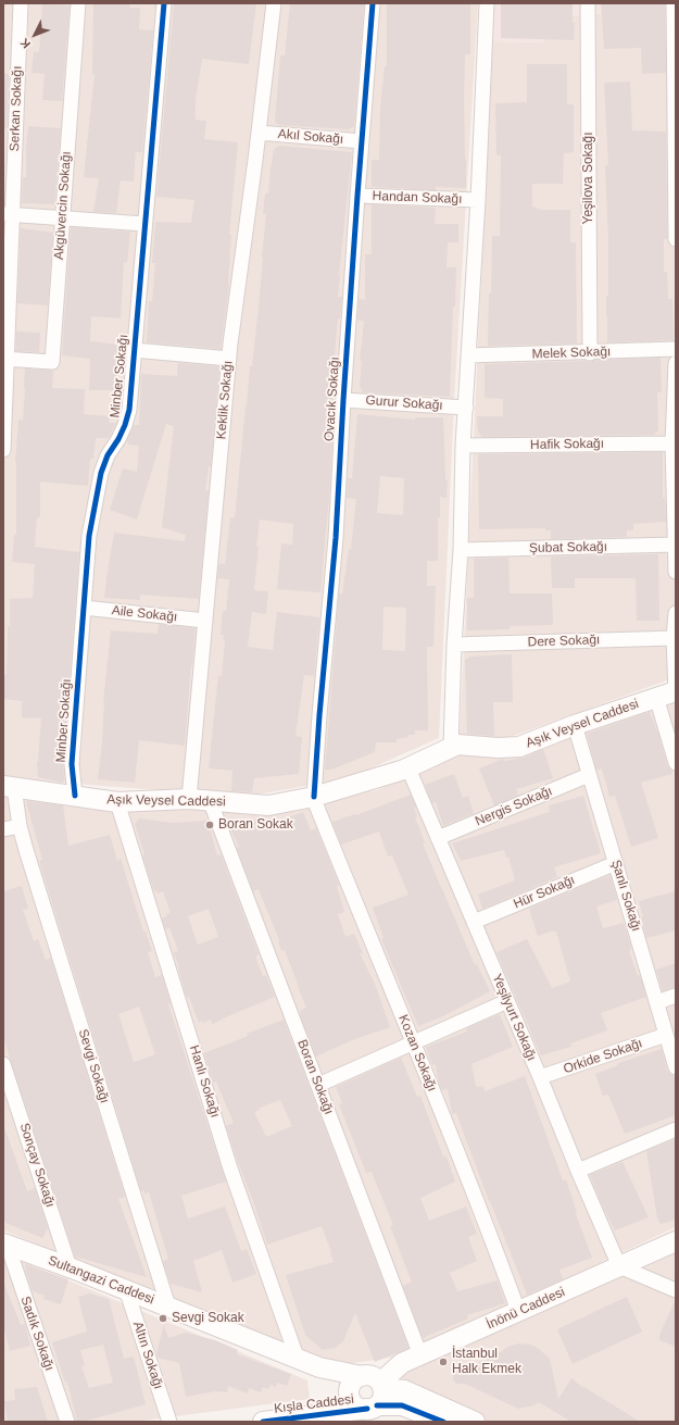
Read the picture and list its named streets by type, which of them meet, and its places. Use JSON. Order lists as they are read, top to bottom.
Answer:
{
  "streets": {
    "street": [
      "Serkan Sokağı",
      "Akıl Sokağı",
      "Yeşilova Sokağı",
      "Handan Sokağı",
      "Akgüvercin Sokağı",
      "Melek Sokağı",
      "Minber Sokağı",
      "Ovacık Sokağı",
      "Keklik Sokağı",
      "Gurur Sokağı",
      "Hafik Sokağı",
      "Şubat Sokağı",
      "Aile Sokağı",
      "Dere Sokağı",
      "Aşık Veysel Caddesi",
      "Nergis Sokağı",
      "Hür Sokağı",
      "Şanlı Sokağı",
      "Yeşilyurt Sokağı",
      "Kozan Sokağı",
      "Orkide Sokağı",
      "Sevgi Sokağı",
      "Boran Sokağı",
      "Hanlı Sokağı",
      "Sonçay Sokağı",
      "Sultangazi Caddesi",
      "İnönü Caddesi",
      "Sadık Sokağı",
      "Altın Sokağı",
      "Kışla Caddesi"
    ]
  },
  "crossings": [
    ["Serkan Sokağı", "Akgüvercin Sokağı"],
    ["Akıl Sokağı", "Ovacık Sokağı"],
    ["Akıl Sokağı", "Keklik Sokağı"],
    ["Yeşilova Sokağı", "Melek Sokağı"],
    ["Handan Sokağı", "Ovacık Sokağı"],
    ["Minber Sokağı", "Aile Sokağı"],
    ["Minber Sokağı", "Aşık Veysel Caddesi"],
    ["Ovacık Sokağı", "Gurur Sokağı"],
    ["Ovacık Sokağı", "Aşık Veysel Caddesi"],
    ["Ovacık Sokağı", "Kozan Sokağı"],
    ["Keklik Sokağı", "Aile Sokağı"],
    ["Keklik Sokağı", "Aşık Veysel Caddesi"],
    ["Aşık Veysel Caddesi", "Şanlı Sokağı"],
    ["Aşık Veysel Caddesi", "Yeşilyurt Sokağı"],
    ["Aşık Veysel Caddesi", "Kozan Sokağı"],
    ["Aşık Veysel Caddesi", "Sevgi Sokağı"],
    ["Aşık Veysel Caddesi", "Boran Sokağı"],
    ["Aşık Veysel Caddesi", "Hanlı Sokağı"],
    ["Nergis Sokağı", "Şanlı Sokağı"],
    ["Nergis Sokağı", "Yeşilyurt Sokağı"],
    ["Hür Sokağı", "Şanlı Sokağı"],
    ["Hür Sokağı", "Yeşilyurt Sokağı"],
    ["Şanlı Sokağı", "Orkide Sokağı"],
    ["Yeşilyurt Sokağı", "Orkide Sokağı"],
    ["Yeşilyurt Sokağı", "İnönü Caddesi"],
    ["Kozan Sokağı", "İnönü Caddesi"],
    ["Sevgi Sokağı", "Sultangazi Caddesi"],
    ["Boran Sokağı", "İnönü Caddesi"],
    ["Hanlı Sokağı", "Sultangazi Caddesi"],
    ["Sonçay Sokağı", "Sultangazi Caddesi"],
    ["Sultangazi Caddesi", "İnönü Caddesi"],
    ["Sultangazi Caddesi", "Sadık Sokağı"],
    ["Sultangazi Caddesi", "Altın Sokağı"],
    ["Sultangazi Caddesi", "Kışla Caddesi"],
    ["İnönü Caddesi", "Kışla Caddesi"]
  ],
  "places": ["Boran Sokak", "Sevgi Sokak", "İstanbul Halk Ekmek"],
  "north": "bottom left"
}
